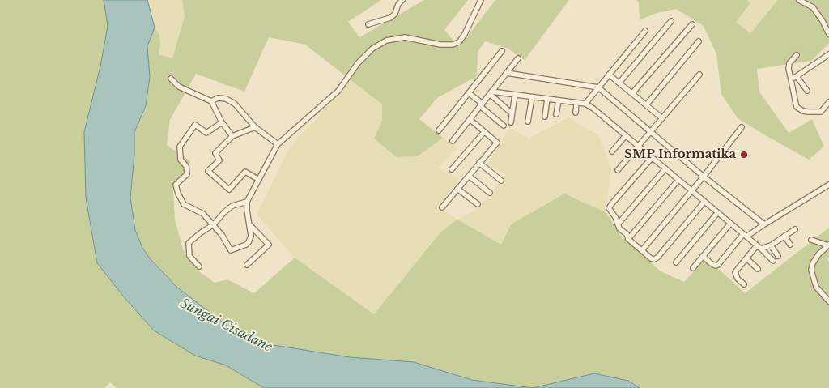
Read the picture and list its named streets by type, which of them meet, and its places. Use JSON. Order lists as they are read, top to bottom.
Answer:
{
  "water": ["Sungai Cisadane"],
  "places": ["SMP Informatika"]
}
